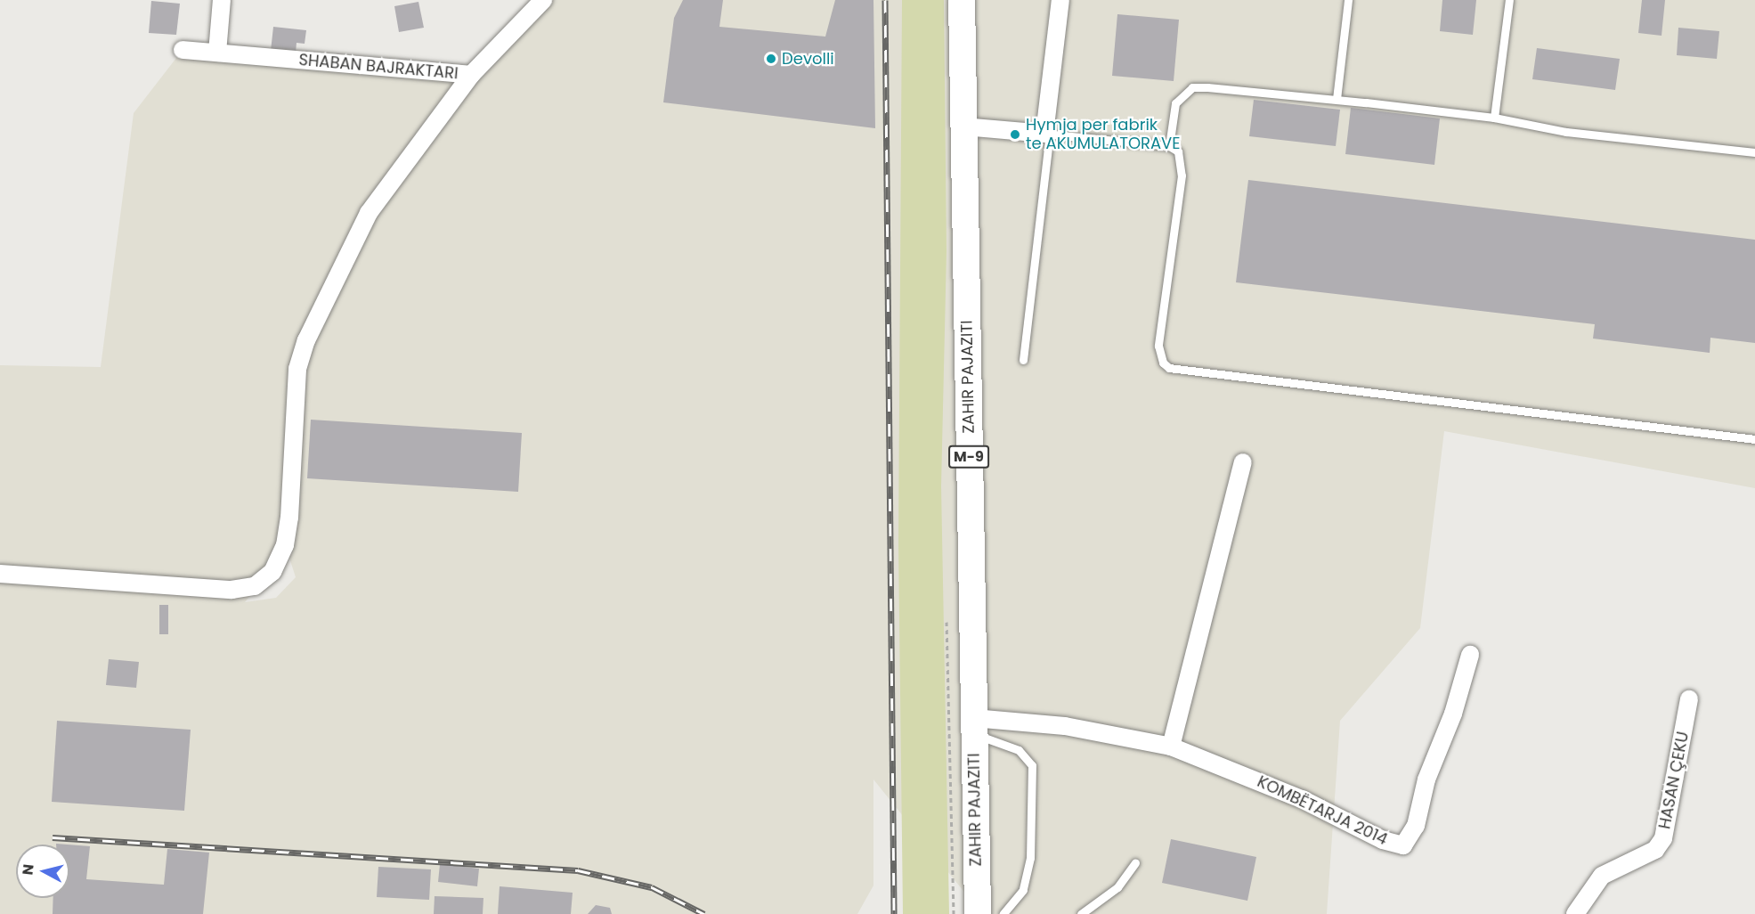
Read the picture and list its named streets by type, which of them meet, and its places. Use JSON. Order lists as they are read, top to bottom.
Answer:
{
  "streets": {
    "main road": ["ZAHIR PAJAZITI", "M-9"],
    "street": ["SHABAN BAJRAKTARI", "HASAN ÇEKU", "KOMBËTARJA 2014"]
  },
  "crossings": [
    ["ZAHIR PAJAZITI", "KOMBËTARJA 2014"]
  ],
  "places": ["Devolli", "Hymja per fabrik te AKUMULATORAVE"],
  "north": "left"
}
